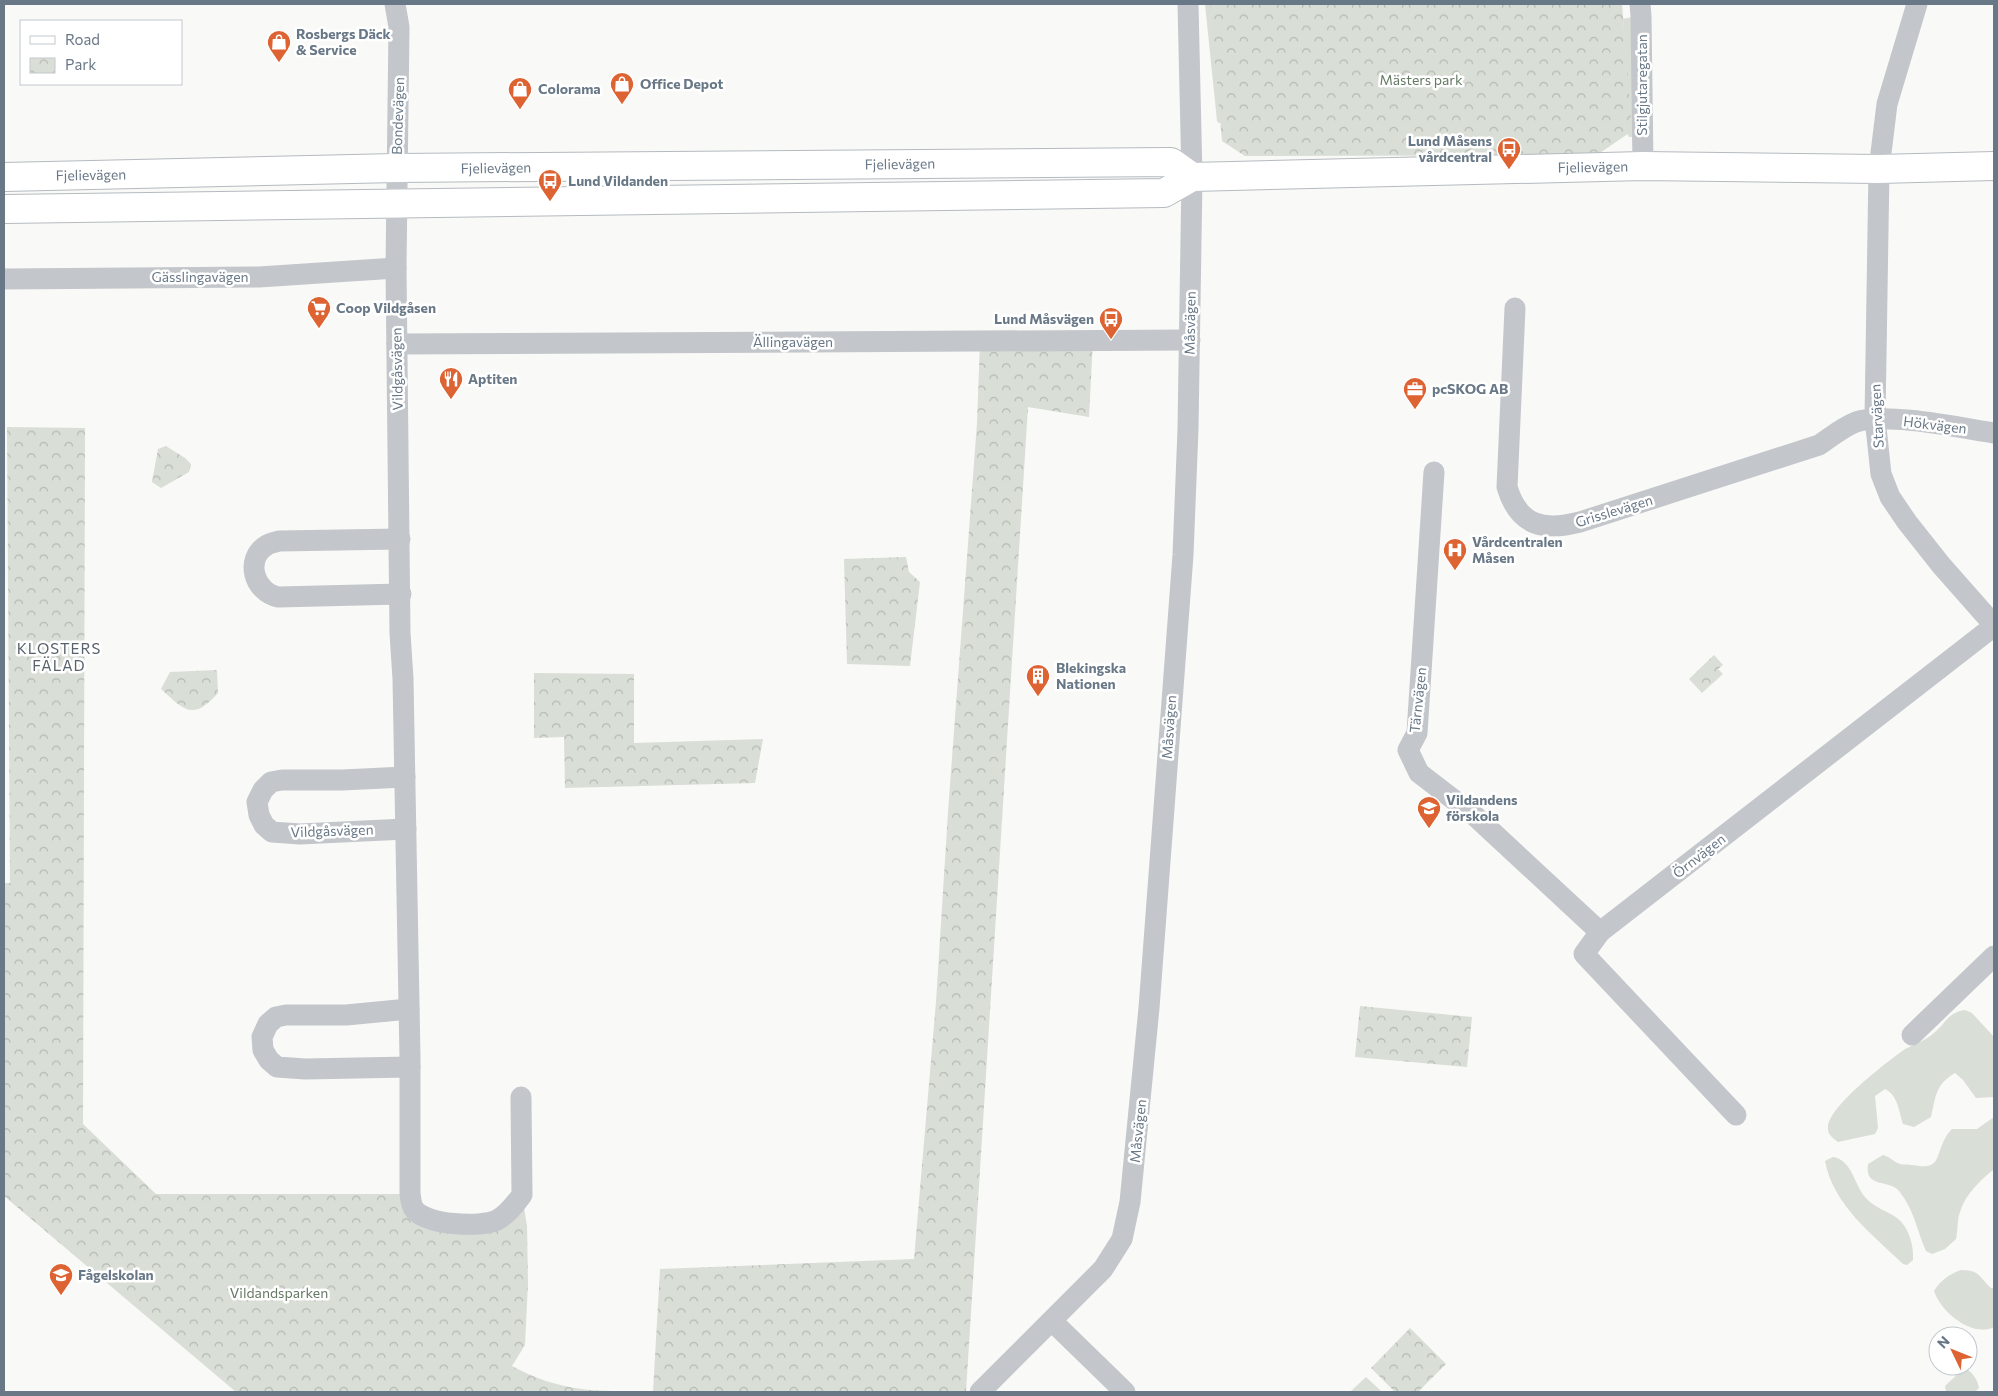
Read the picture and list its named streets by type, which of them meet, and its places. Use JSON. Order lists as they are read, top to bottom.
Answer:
{
  "streets": {
    "main road": ["Fjelievägen"],
    "street": [
      "Stilgjutaregatan",
      "Bondevägen",
      "Gässlingavägen",
      "Måsvägen",
      "Ällingavägen",
      "Vildgåsvägen",
      "Starvägen",
      "Hökvägen",
      "Grisslevägen",
      "Tärnvägen",
      "Örnvägen"
    ]
  },
  "crossings": [
    ["Stilgjutaregatan", "Fjelievägen"],
    ["Bondevägen", "Fjelievägen"],
    ["Bondevägen", "Vildgåsvägen"],
    ["Fjelievägen", "Måsvägen"],
    ["Fjelievägen", "Vildgåsvägen"],
    ["Fjelievägen", "Starvägen"],
    ["Gässlingavägen", "Vildgåsvägen"],
    ["Måsvägen", "Ällingavägen"],
    ["Ällingavägen", "Vildgåsvägen"],
    ["Starvägen", "Hökvägen"],
    ["Starvägen", "Grisslevägen"],
    ["Starvägen", "Örnvägen"],
    ["Hökvägen", "Grisslevägen"],
    ["Tärnvägen", "Örnvägen"]
  ],
  "districts": ["KLOSTERS FÄLAD"],
  "parks": ["Mästers park", "Vildandsparken"],
  "places": {
    "shop": ["Rosbergs Däck & Service", "Office Depot", "Colorama"],
    "bus stop": ["Lund Måsens vårdcentral", "Lund Vildanden", "Lund Måsvägen"],
    "supermarket": ["Coop Vildgåsen"],
    "restaurant": ["Aptiten"],
    "office": ["pcSKOG AB"],
    "hospital": ["Vårdcentralen Måsen"],
    "building": ["Blekingska Nationen"],
    "school or university": ["Vildandens förskola", "Fågelskolan"]
  },
  "legend": ["Road", "Park"],
  "north": "top left"
}
